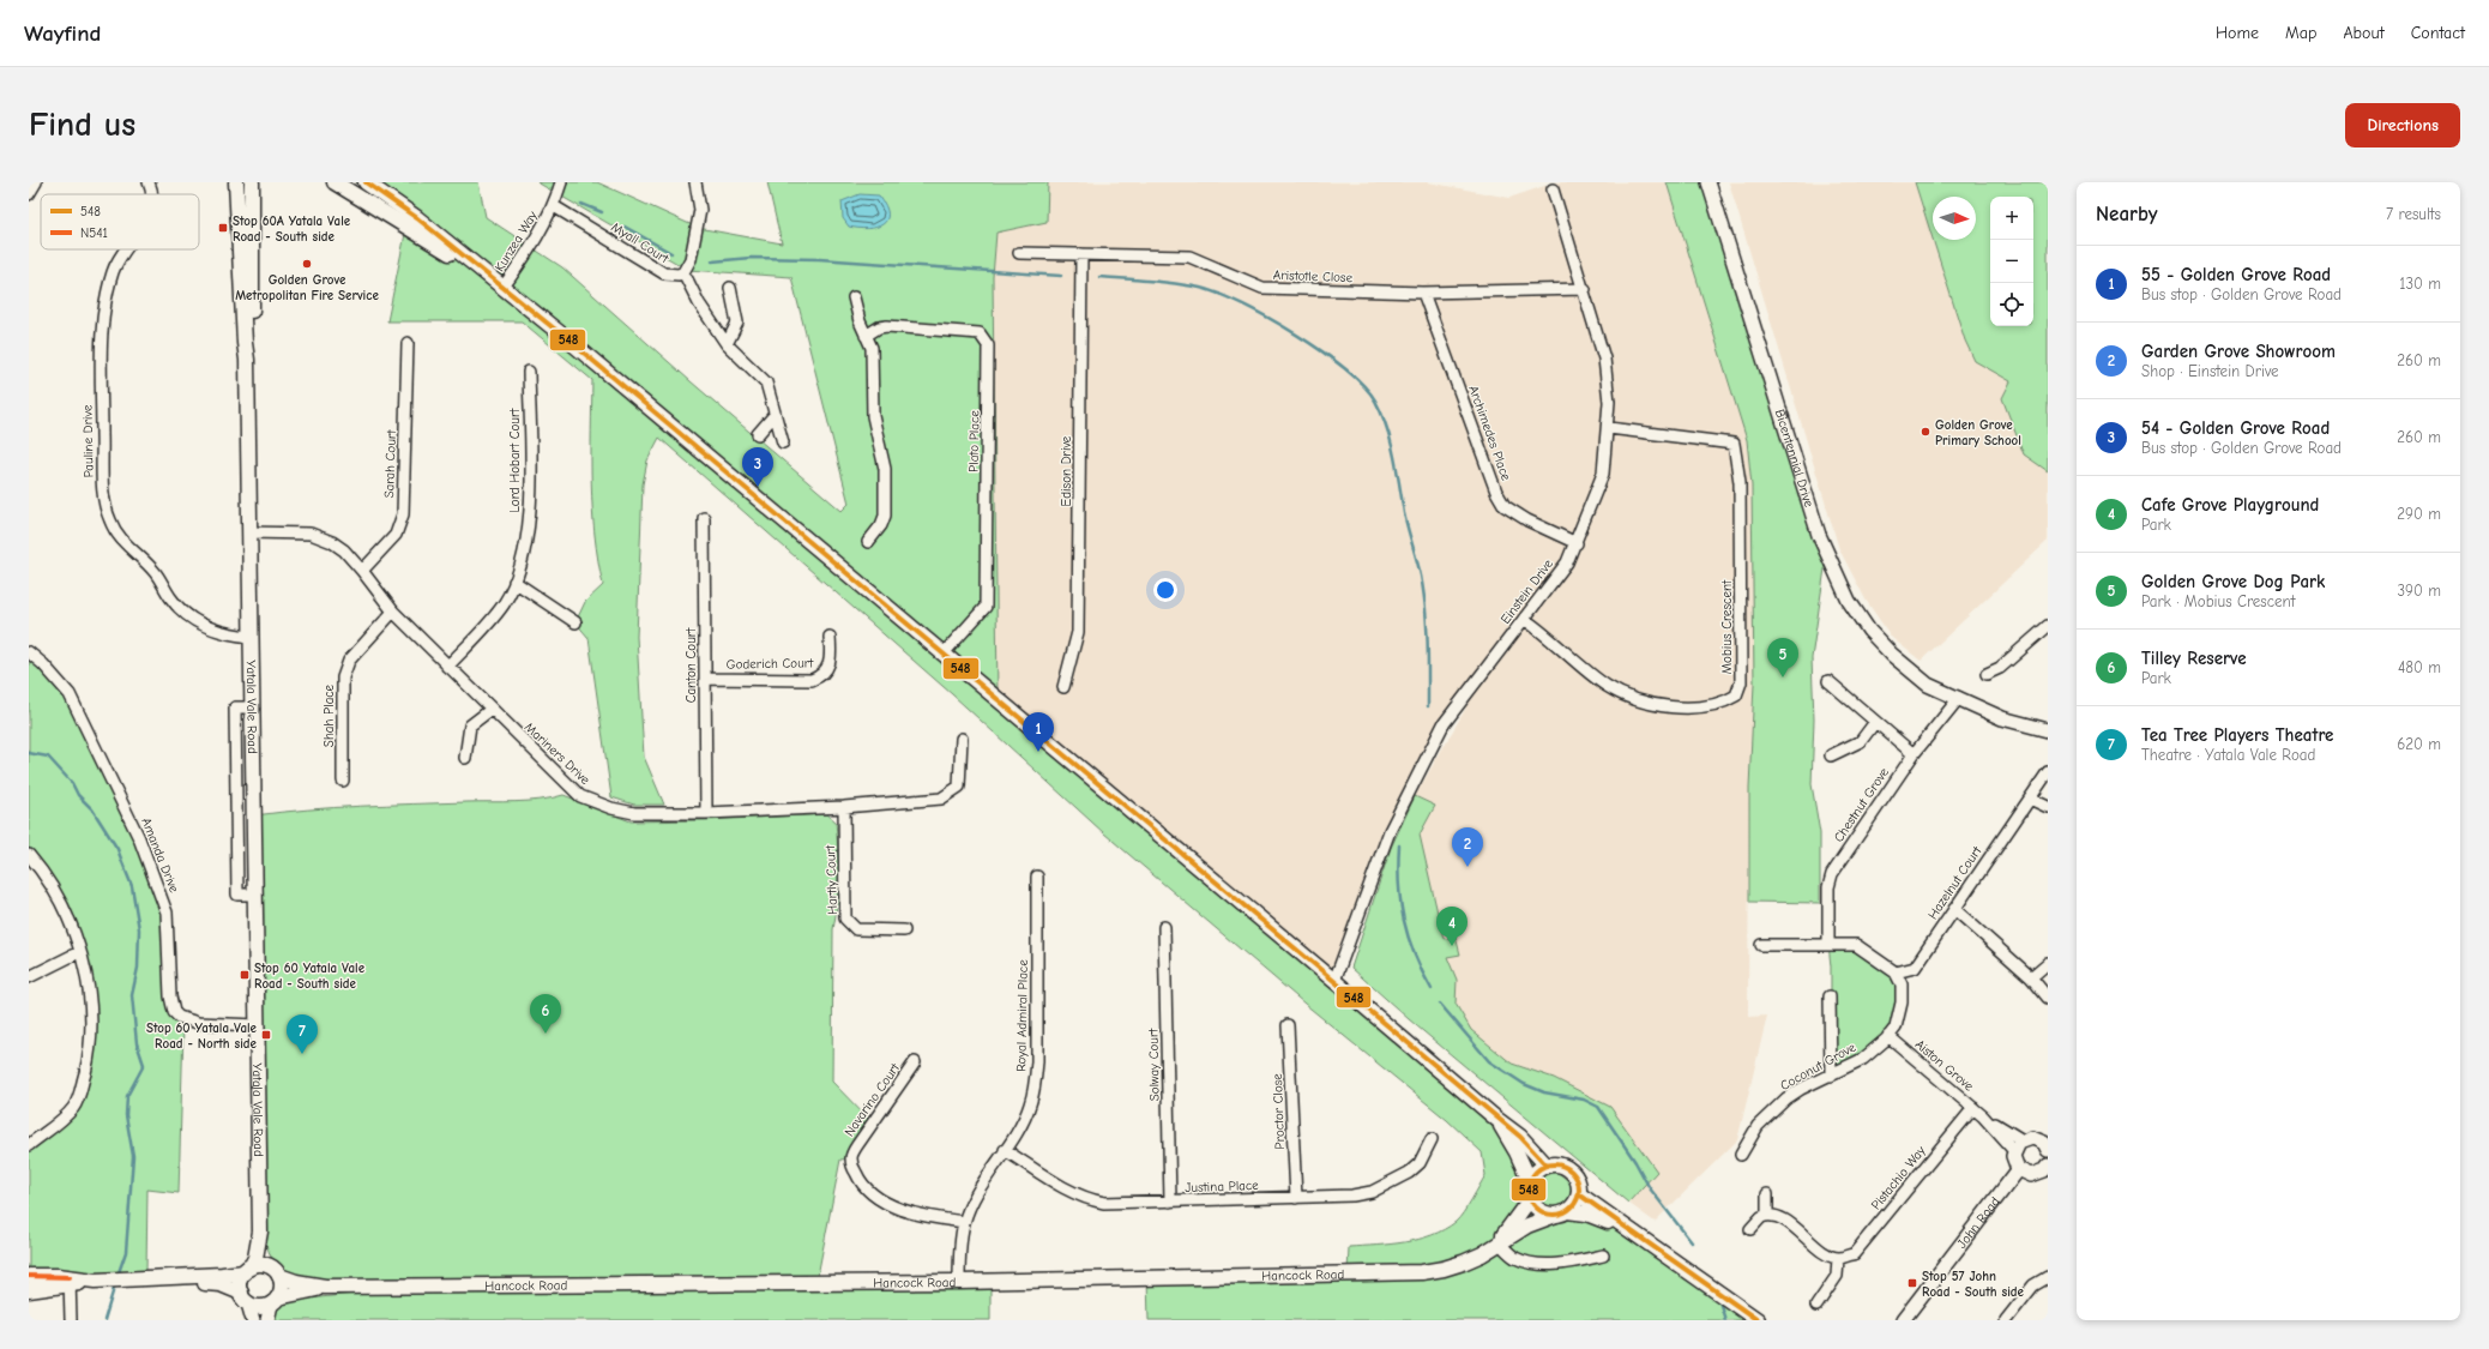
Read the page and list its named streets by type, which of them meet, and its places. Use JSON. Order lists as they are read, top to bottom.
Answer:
{
  "streets": {
    "main road": ["Yatala Vale Road", "Hancock Road"],
    "street": [
      "Kunzea Way",
      "Myall Court",
      "Aristotle Close",
      "Archimedes Place",
      "Pauline Drive",
      "Plato Place",
      "Bicentennial Drive",
      "Lord Hobart Court",
      "Sarah Court",
      "Edison Drive",
      "Einstein Drive",
      "Mobius Crescent",
      "Goderich Court",
      "Canton Court",
      "Shah Place",
      "Mariners Drive",
      "Chestnut Grove",
      "Amanda Drive",
      "Hartly Court",
      "Hazelnut Court",
      "Royal Admiral Place",
      "Solway Court",
      "Aiston Grove",
      "Coconut Grove",
      "Navarino Court",
      "Proctor Close",
      "Pistachio Way",
      "Justina Place",
      "John Road"
    ]
  },
  "crossings": [
    ["Kunzea Way", "Myall Court"],
    ["Aristotle Close", "Archimedes Place"],
    ["Aristotle Close", "Edison Drive"],
    ["Aristotle Close", "Einstein Drive"],
    ["Archimedes Place", "Einstein Drive"],
    ["Pauline Drive", "Yatala Vale Road"],
    ["Bicentennial Drive", "Chestnut Grove"],
    ["Lord Hobart Court", "Mariners Drive"],
    ["Sarah Court", "Mariners Drive"],
    ["Einstein Drive", "Mobius Crescent"],
    ["Goderich Court", "Canton Court"],
    ["Canton Court", "Mariners Drive"],
    ["Yatala Vale Road", "Mariners Drive"],
    ["Yatala Vale Road", "Amanda Drive"],
    ["Yatala Vale Road", "Hancock Road"],
    ["Shah Place", "Mariners Drive"],
    ["Mariners Drive", "Hartly Court"],
    ["Hazelnut Court", "Coconut Grove"],
    ["Royal Admiral Place", "Navarino Court"],
    ["Royal Admiral Place", "Justina Place"],
    ["Royal Admiral Place", "Hancock Road"],
    ["Solway Court", "Justina Place"],
    ["Aiston Grove", "Coconut Grove"],
    ["Aiston Grove", "Pistachio Way"],
    ["Proctor Close", "Justina Place"]
  ],
  "places": {
    "transit": [
      "Stop 60A Yatala Vale Road - South side",
      "Stop 60 Yatala Vale Road - South side",
      "Stop 60 Yatala Vale Road - North side",
      "Stop 57 John Road - South side"
    ],
    "other": ["Golden Grove Metropolitan Fire Service", "Golden Grove Primary School"]
  },
  "lines": ["transit line 548", "transit line N541"],
  "legend": ["548", "N541"],
  "north": "right",
  "page": {
    "header": "Wayfind",
    "nav": [
      "Home",
      "Map",
      "About",
      "Contact"
    ],
    "buttons": "Directions",
    "title": "Find us",
    "heading": ["Nearby", "7 results"],
    "map_buttons": ["+", "−"],
    "list": [
      {
        "mark": "1",
        "name": "55 - Golden Grove Road",
        "note": "Bus stop · Golden Grove Road",
        "value": "130 m"
      },
      {
        "mark": "2",
        "name": "Garden Grove Showroom",
        "note": "Shop · Einstein Drive",
        "value": "260 m"
      },
      {
        "mark": "3",
        "name": "54 - Golden Grove Road",
        "note": "Bus stop · Golden Grove Road",
        "value": "260 m"
      },
      {
        "mark": "4",
        "name": "Cafe Grove Playground",
        "note": "Park",
        "value": "290 m"
      },
      {
        "mark": "5",
        "name": "Golden Grove Dog Park",
        "note": "Park · Mobius Crescent",
        "value": "390 m"
      },
      {
        "mark": "6",
        "name": "Tilley Reserve",
        "note": "Park",
        "value": "480 m"
      },
      {
        "mark": "7",
        "name": "Tea Tree Players Theatre",
        "note": "Theatre · Yatala Vale Road",
        "value": "620 m"
      }
    ],
    "pins": [
      "3",
      "5",
      "1",
      "2",
      "4",
      "6",
      "7"
    ]
  }
}
